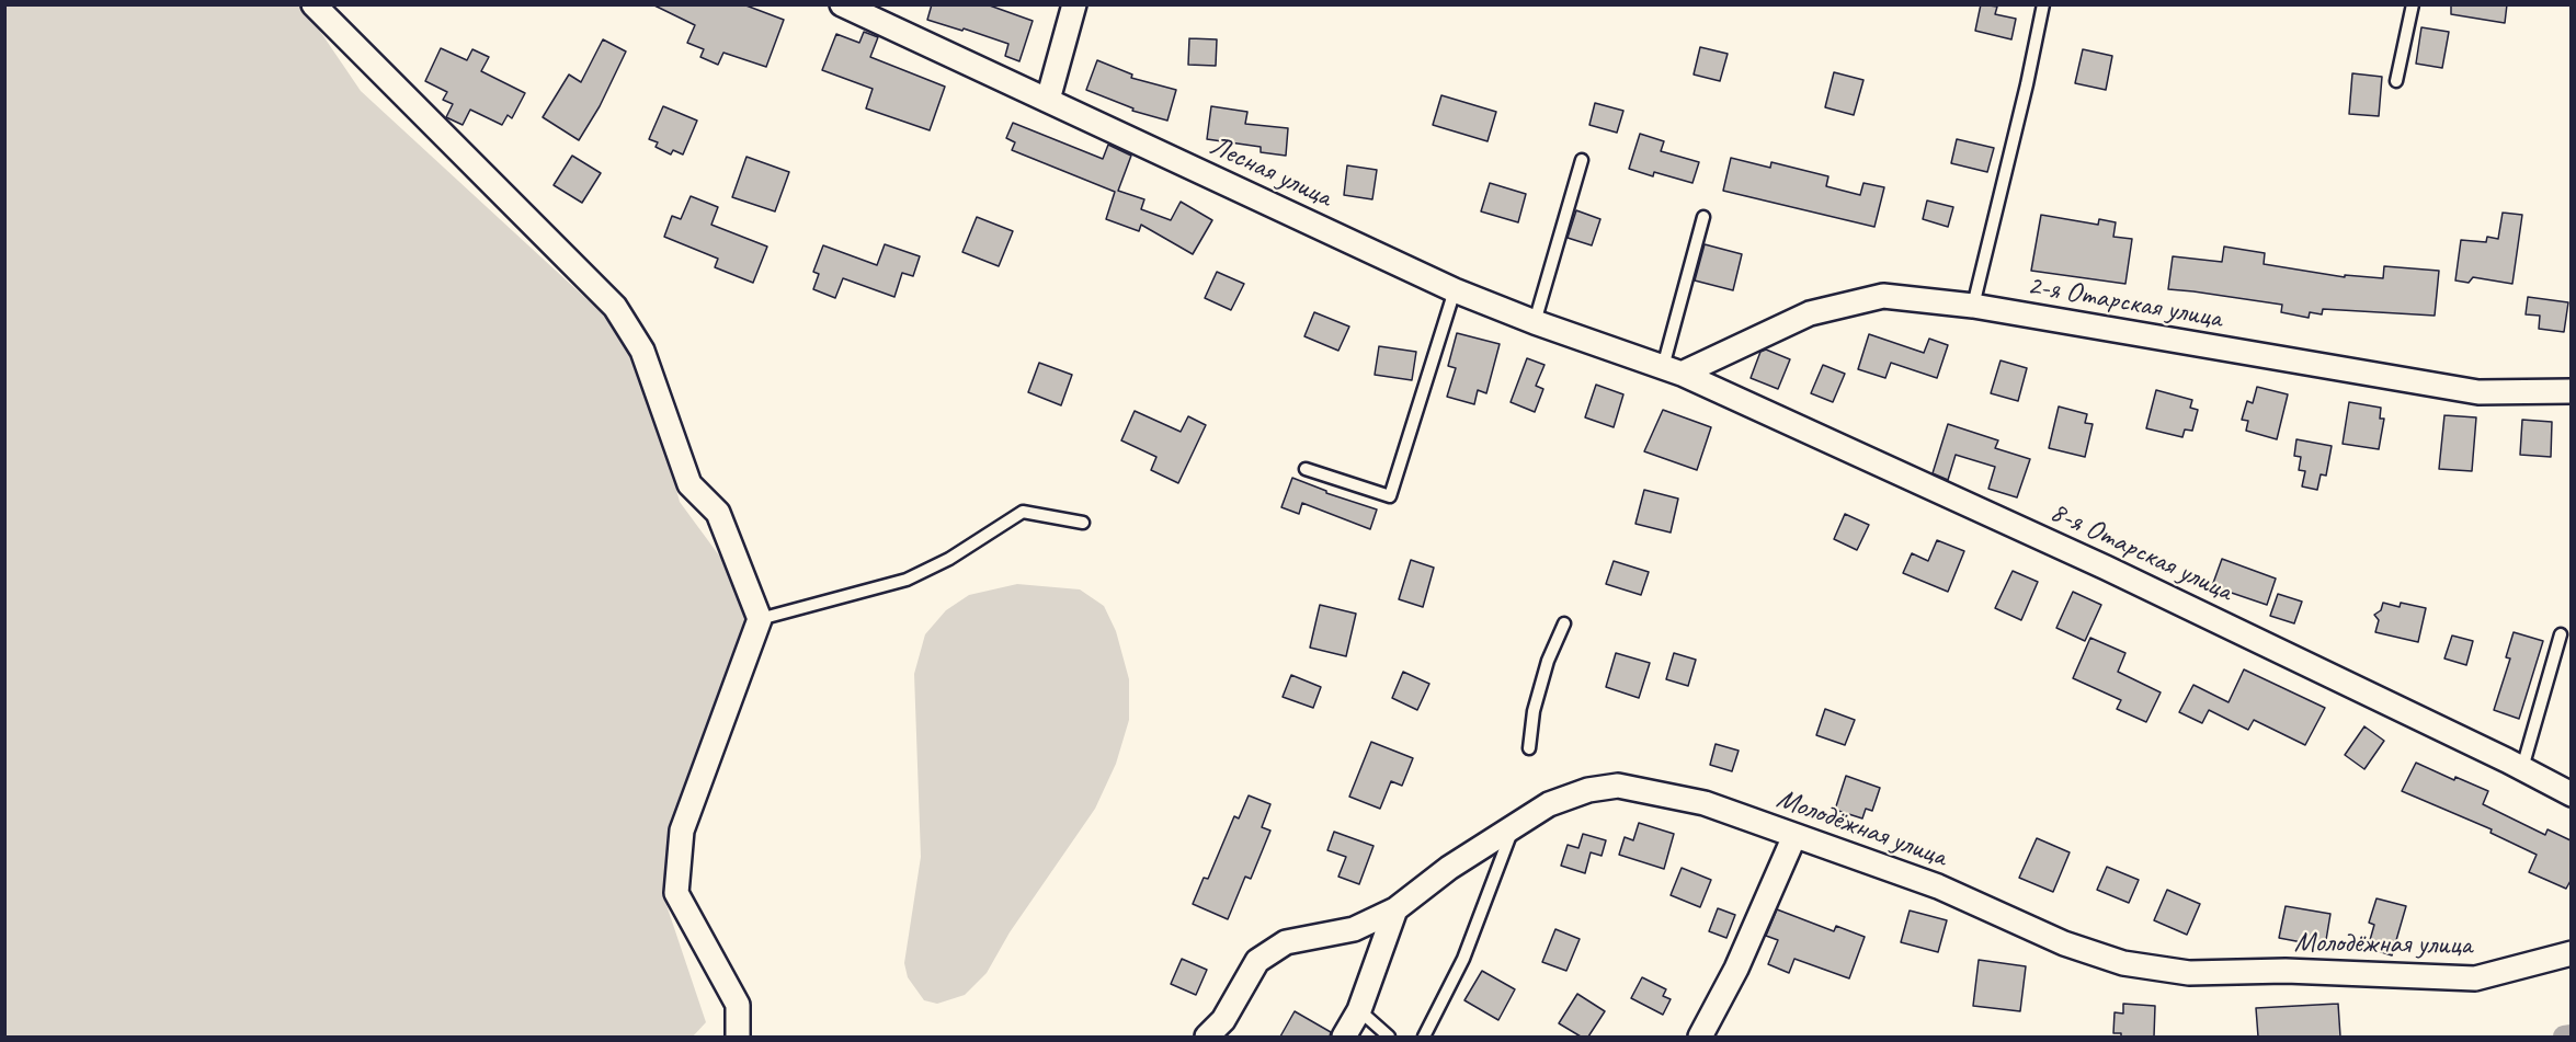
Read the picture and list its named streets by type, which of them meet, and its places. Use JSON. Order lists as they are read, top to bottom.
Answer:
{
  "streets": {
    "street": [
      "Лесная улица",
      "2-я Отарская улица",
      "8-я Отарская улица",
      "Молодёжная улица"
    ]
  },
  "crossings": [
    ["Лесная улица", "2-я Отарская улица"],
    ["Лесная улица", "8-я Отарская улица"],
    ["2-я Отарская улица", "8-я Отарская улица"]
  ]
}
